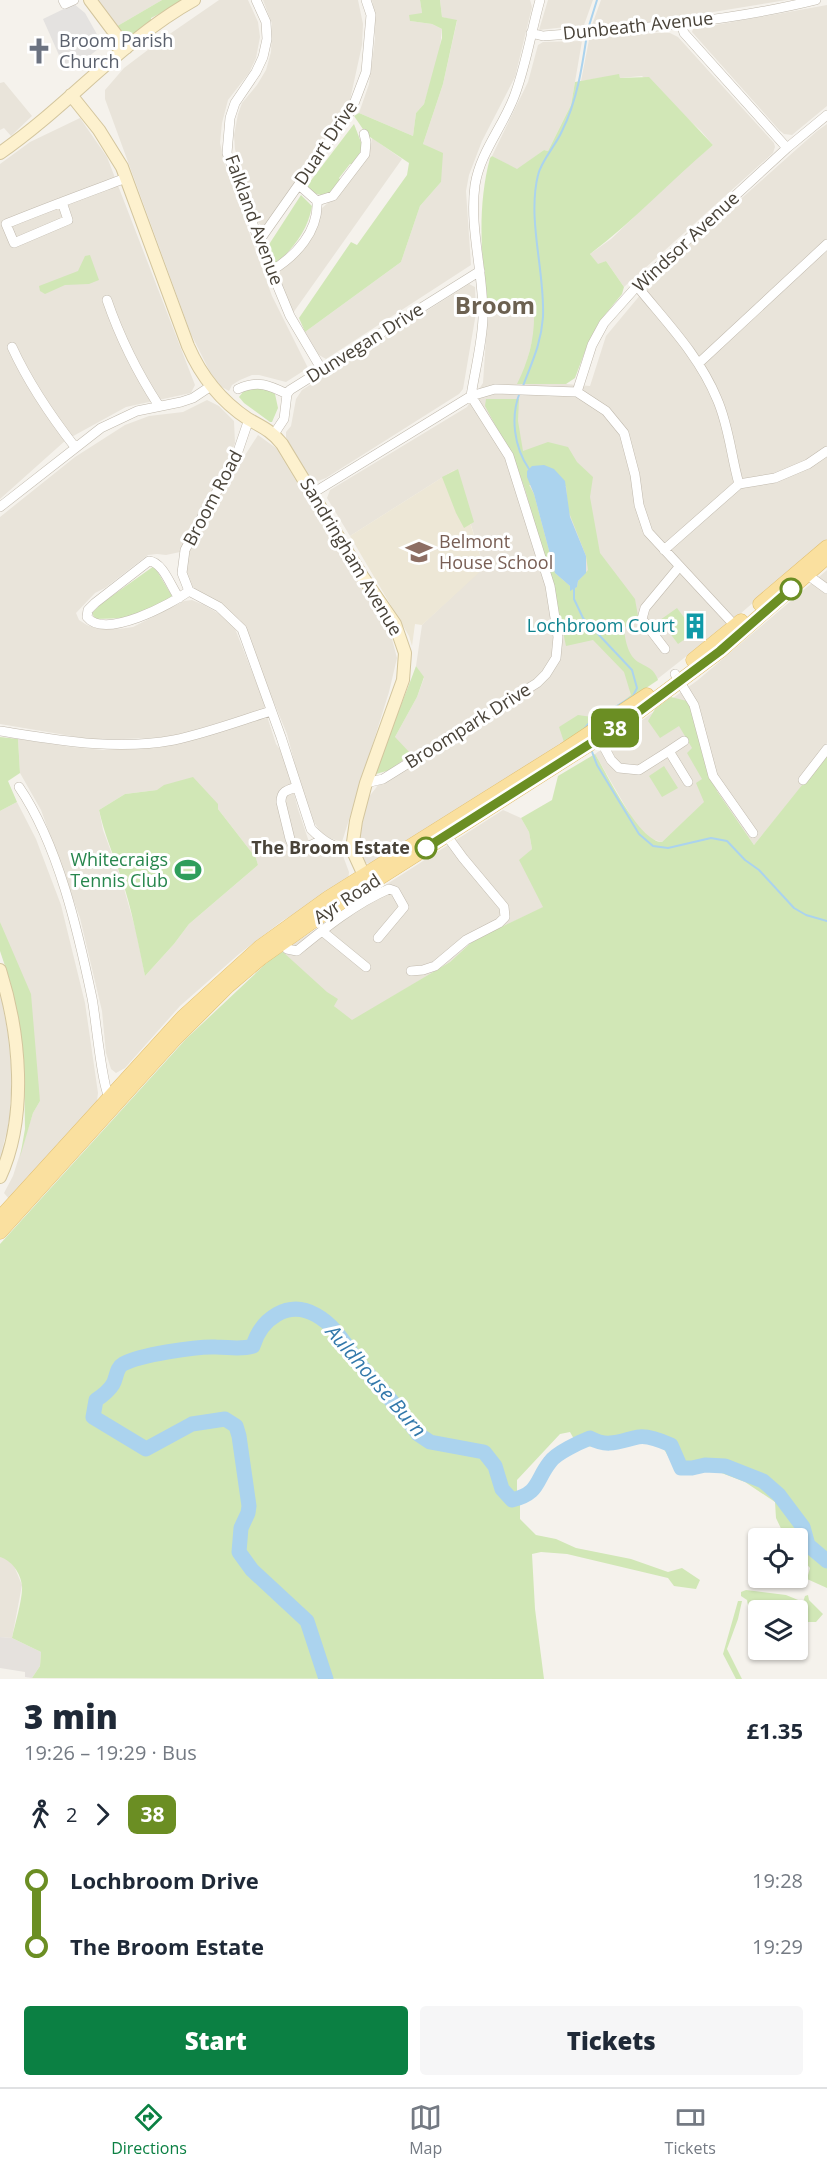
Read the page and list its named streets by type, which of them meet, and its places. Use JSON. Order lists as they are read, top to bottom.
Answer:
{
  "streets": {
    "main road": ["Ayr Road"],
    "street": [
      "Dunbeath Avenue",
      "Duart Drive",
      "Falkland Avenue",
      "Windsor Avenue",
      "Dunvegan Drive",
      "Broom Road",
      "Sandringham Avenue",
      "Broompark Drive"
    ]
  },
  "crossings": [
    ["Duart Drive", "Falkland Avenue"],
    ["Falkland Avenue", "Dunvegan Drive"],
    ["Dunvegan Drive", "Sandringham Avenue"],
    ["Broom Road", "Sandringham Avenue"],
    ["Sandringham Avenue", "Broompark Drive"]
  ],
  "districts": ["Broom"],
  "water": ["Auldhouse Burn"],
  "places": {
    "church": ["Broom Parish Church"],
    "school or university": ["Belmont House School"],
    "building": ["Lochbroom Court"],
    "other": ["The Broom Estate"],
    "sports": ["Whitecraigs Tennis Club"]
  },
  "lines": ["bus line 38"],
  "page": {
    "on_map": "38",
    "heading": ["3 min", "19:26 – 19:29 · Bus", "£1.35"],
    "legs": ["2", "38"],
    "list": [
      {
        "name": "Lochbroom Drive",
        "value": "19:28"
      },
      {
        "name": "The Broom Estate",
        "value": "19:29"
      }
    ],
    "buttons": ["Start", "Tickets"],
    "tabs": ["Directions", "Map", "Tickets"]
  }
}
